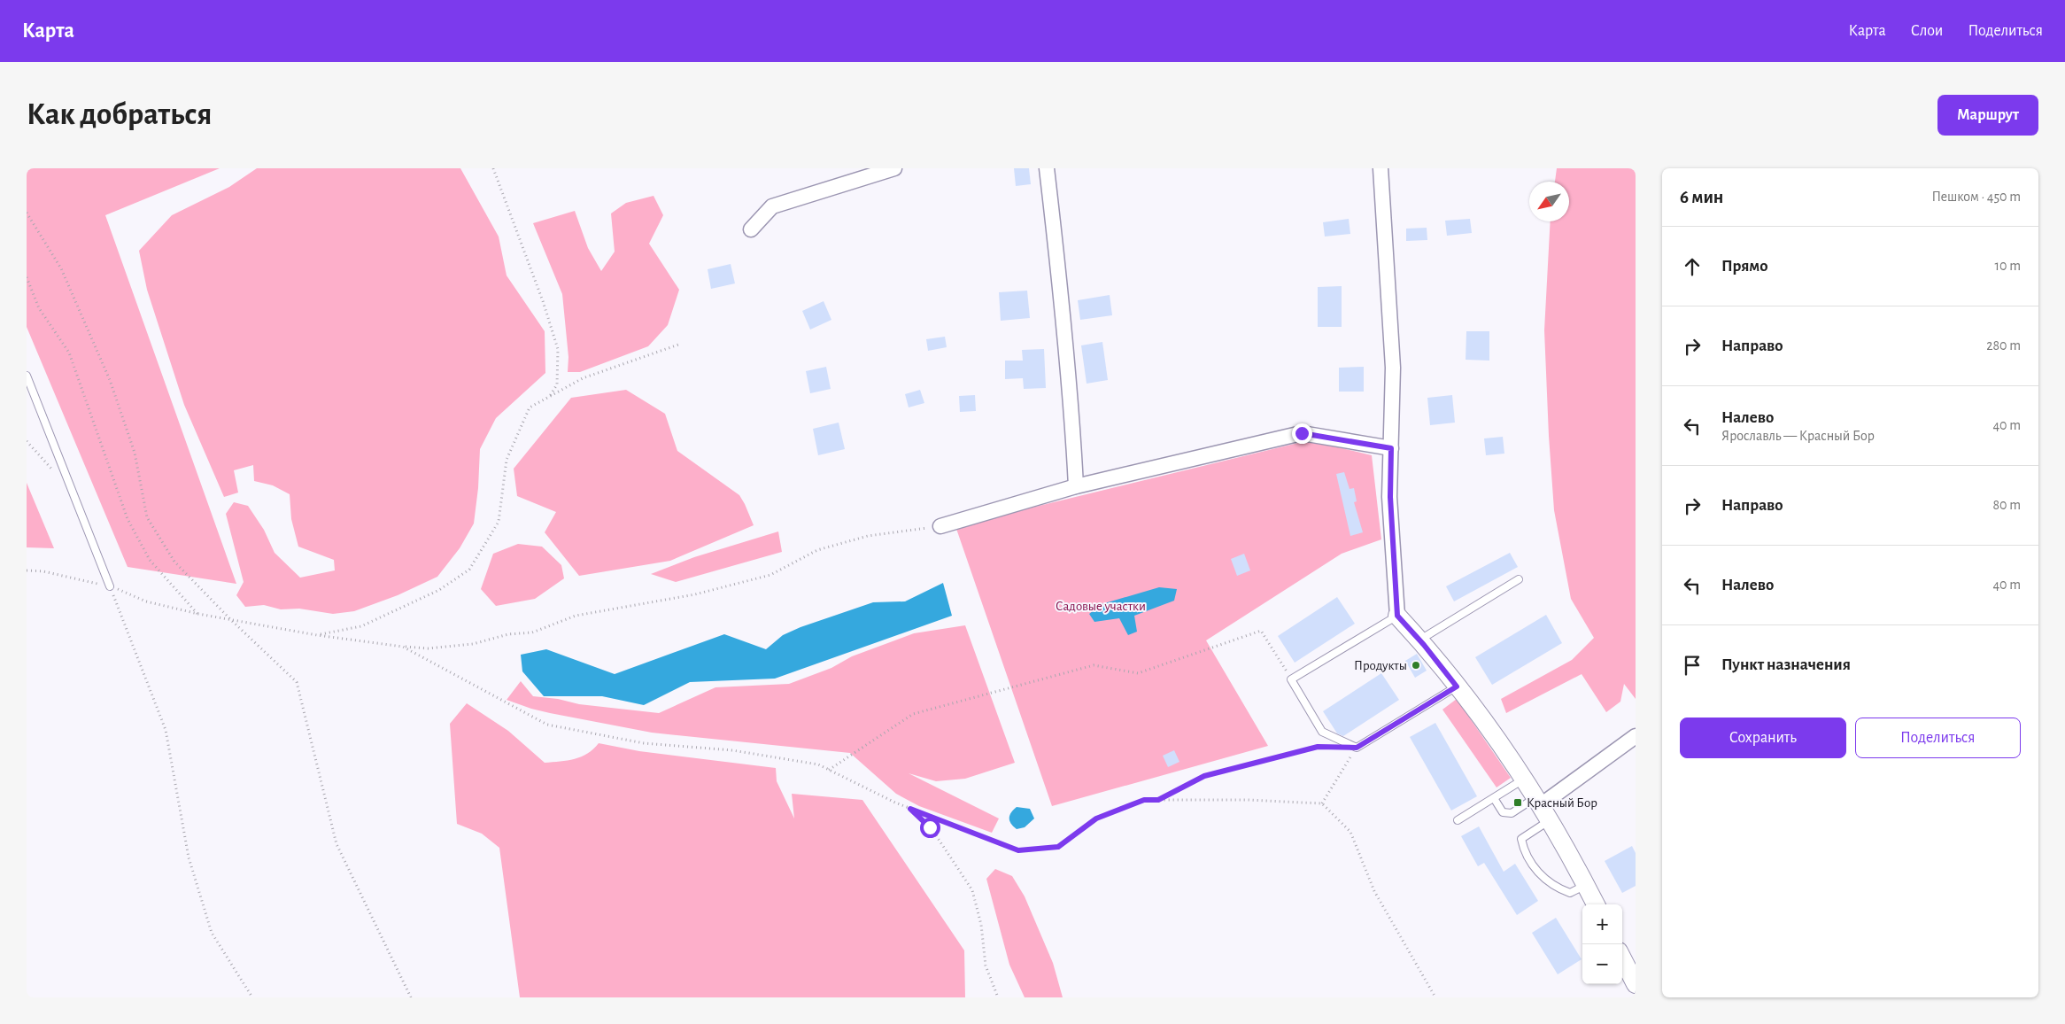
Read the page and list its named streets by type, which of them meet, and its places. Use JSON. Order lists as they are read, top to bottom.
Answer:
{
  "parks": ["Садовые участки"],
  "places": {
    "other": ["Продукты"],
    "transit": ["Красный Бор"]
  },
  "north": "bottom left",
  "page": {
    "header": "Карта",
    "nav": ["Карта", "Слои", "Поделиться"],
    "buttons": [
      "Маршрут",
      ["Сохранить", "Поделиться"]
    ],
    "title": "Как добраться",
    "heading": ["6 мин", "Пешком · 450 m"],
    "list": [
      ["Прямо", "10 m"],
      ["Направо", "280 m"],
      ["Налево", "Ярославль — Красный Бор", "40 m"],
      ["Направо", "80 m"],
      ["Налево", "40 m"],
      "Пункт назначения"
    ],
    "map_buttons": ["+", "−"]
  }
}
